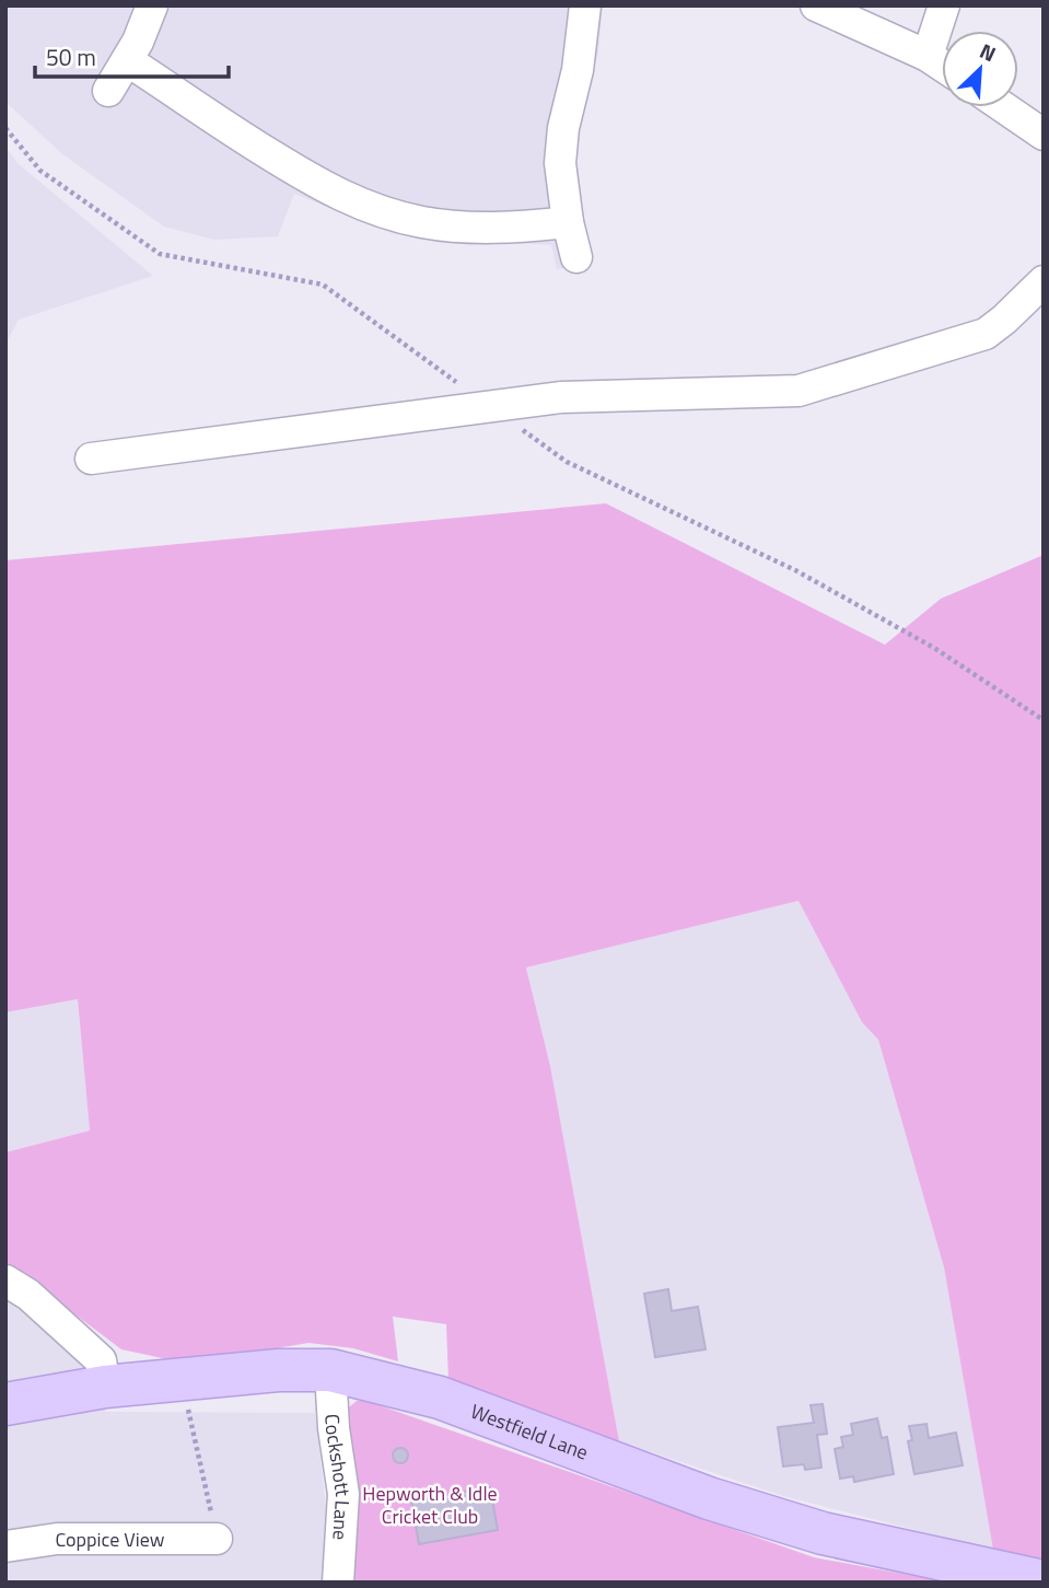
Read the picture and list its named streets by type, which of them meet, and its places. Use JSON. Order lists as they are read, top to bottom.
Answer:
{
  "streets": {
    "street": ["Westfield Lane", "Cockshott Lane", "Coppice View"]
  },
  "crossings": [
    ["Westfield Lane", "Cockshott Lane"]
  ],
  "parks": ["Hepworth & Idle Cricket Club"],
  "scale_bar": "50 m",
  "north": "top right"
}
